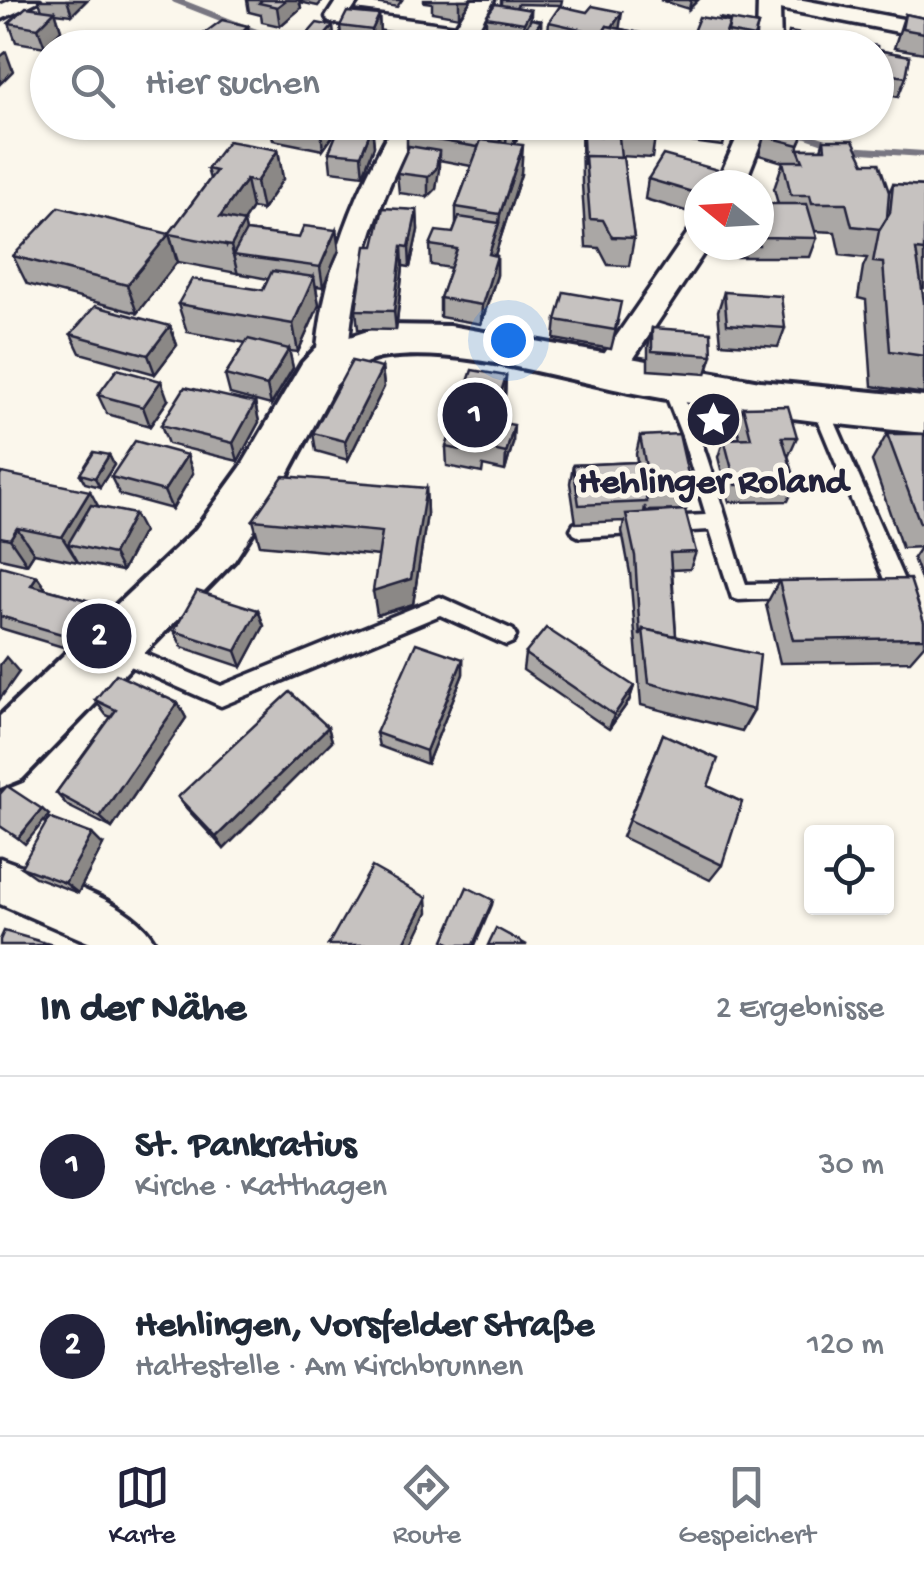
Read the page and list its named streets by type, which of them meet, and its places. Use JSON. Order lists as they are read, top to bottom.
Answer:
{
  "places": {
    "place": ["Hehlinger Roland"]
  },
  "north": "left",
  "page": {
    "search": "Hier suchen",
    "pins": ["1", "2"],
    "heading": ["In der Nähe", "2 Ergebnisse"],
    "list": [
      {
        "mark": "1",
        "name": "St. Pankratius",
        "note": "Kirche · Katthagen",
        "value": "30 m"
      },
      {
        "mark": "2",
        "name": "Hehlingen, Vorsfelder Straße",
        "note": "Haltestelle · Am Kirchbrunnen",
        "value": "120 m"
      }
    ],
    "nav": ["Karte", "Route", "Gespeichert"]
  }
}
